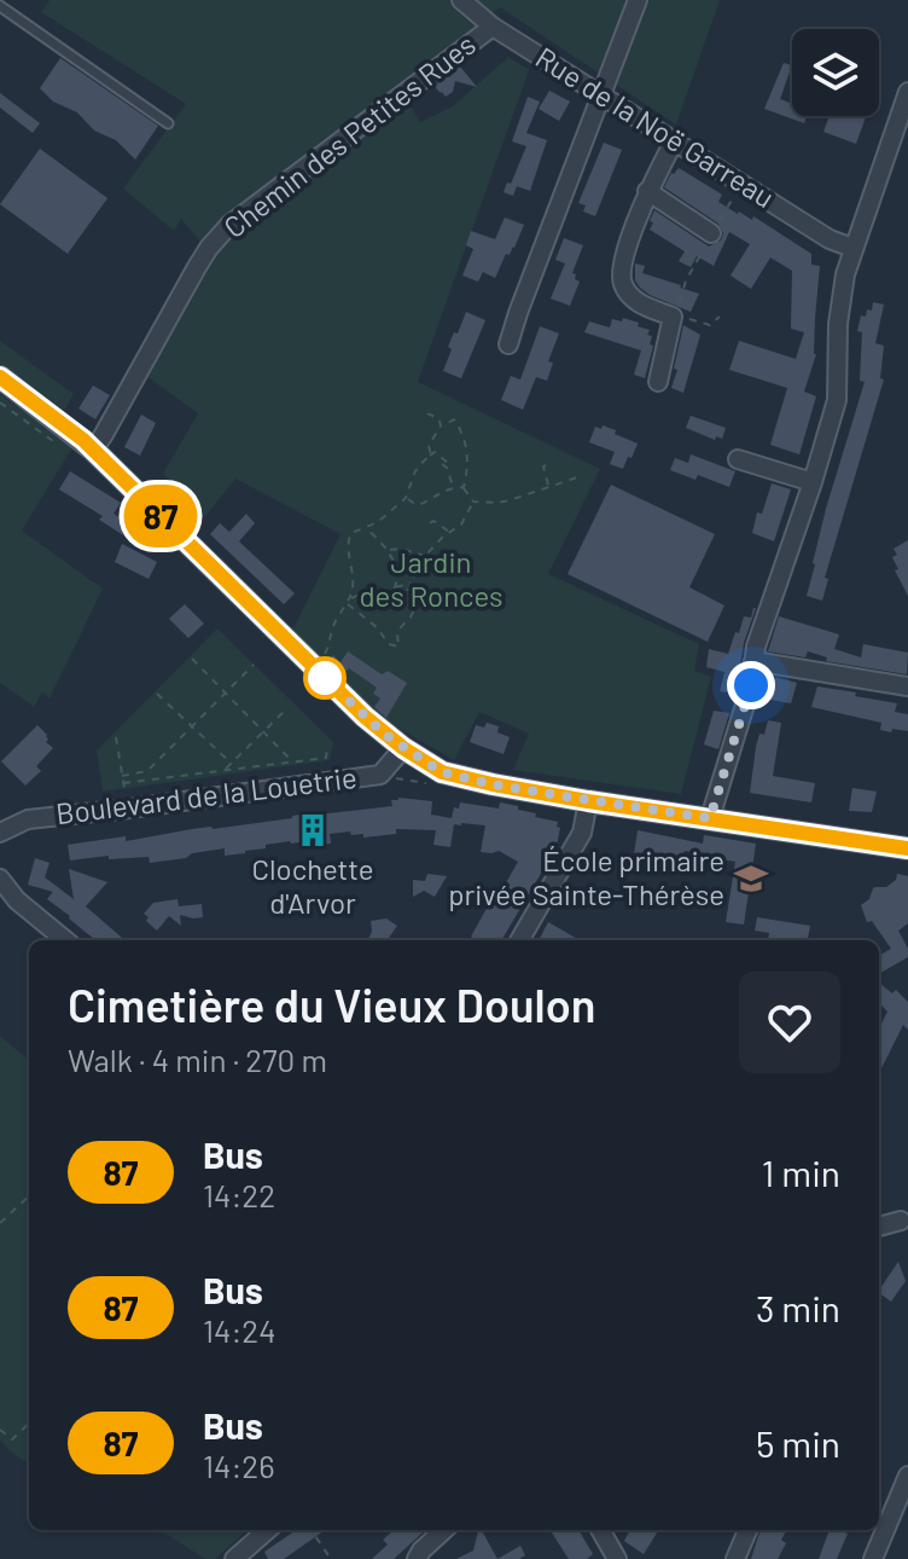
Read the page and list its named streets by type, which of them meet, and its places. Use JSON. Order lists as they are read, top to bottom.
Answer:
{
  "streets": {
    "street": ["Rue de la Noë Garreau", "Chemin des Petites Rues", "Boulevard de la Louetrie"]
  },
  "crossings": [
    ["Rue de la Noë Garreau", "Chemin des Petites Rues"]
  ],
  "parks": ["Jardin des Ronces"],
  "places": {
    "building": ["Clochette d'Arvor"],
    "school or university": ["École primaire privée Sainte-Thérèse"]
  },
  "lines": ["bus line 87"],
  "page": {
    "on_map": "87",
    "heading": ["Cimetière du Vieux Doulon", "Walk · 4 min · 270 m"],
    "list": [
      {
        "mark": "87",
        "name": "Bus",
        "note": "14:22",
        "value": "1 min"
      },
      {
        "mark": "87",
        "name": "Bus",
        "note": "14:24",
        "value": "3 min"
      },
      {
        "mark": "87",
        "name": "Bus",
        "note": "14:26",
        "value": "5 min"
      }
    ]
  }
}
